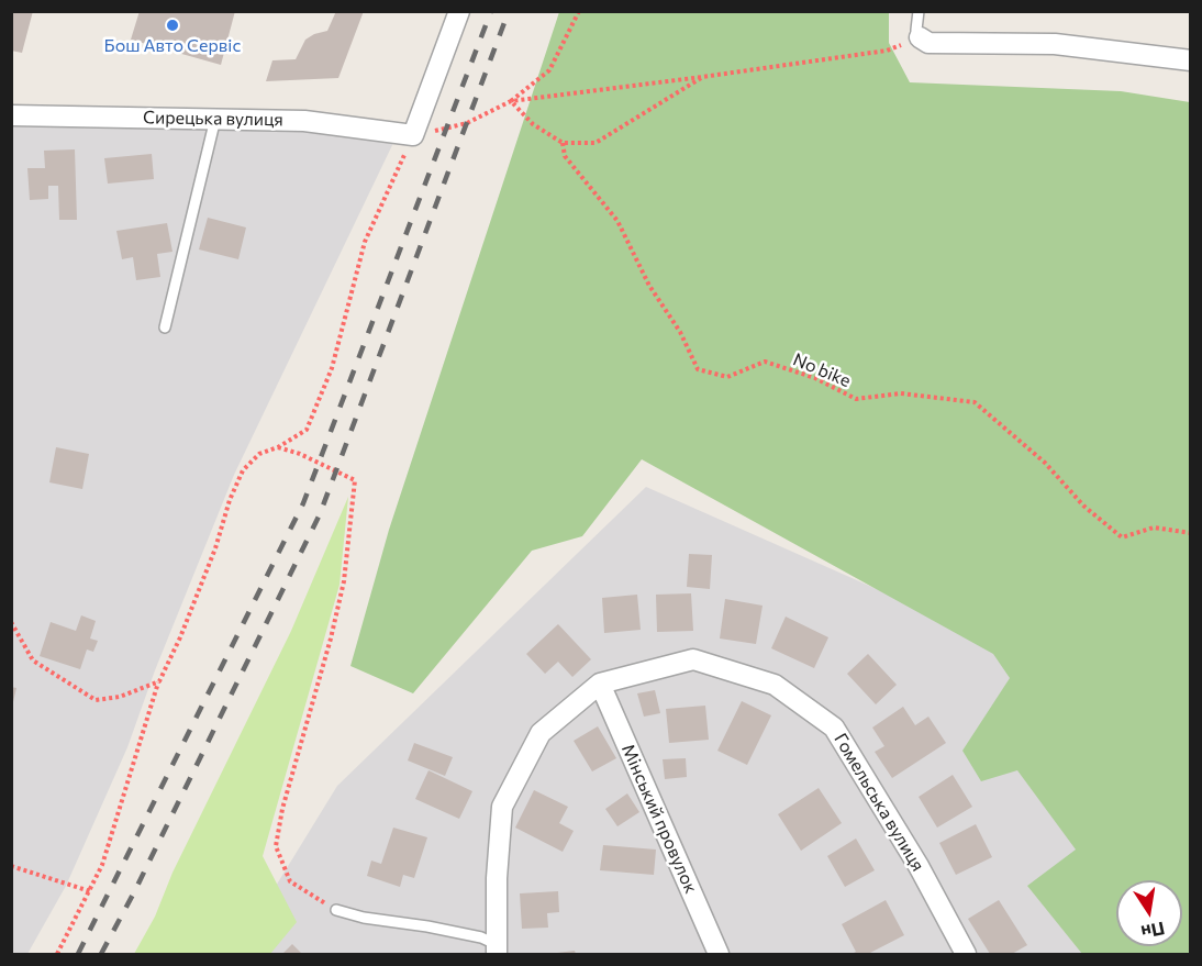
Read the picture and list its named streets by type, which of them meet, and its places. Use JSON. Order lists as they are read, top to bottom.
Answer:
{
  "streets": {
    "street": ["Сирецька вулиця", "Гомельська вулиця", "Мінський провулок"],
    "path": ["No bike"]
  },
  "crossings": [
    ["Гомельська вулиця", "Мінський провулок"]
  ],
  "places": ["Бош Авто Сервіс"],
  "north": "bottom"
}
